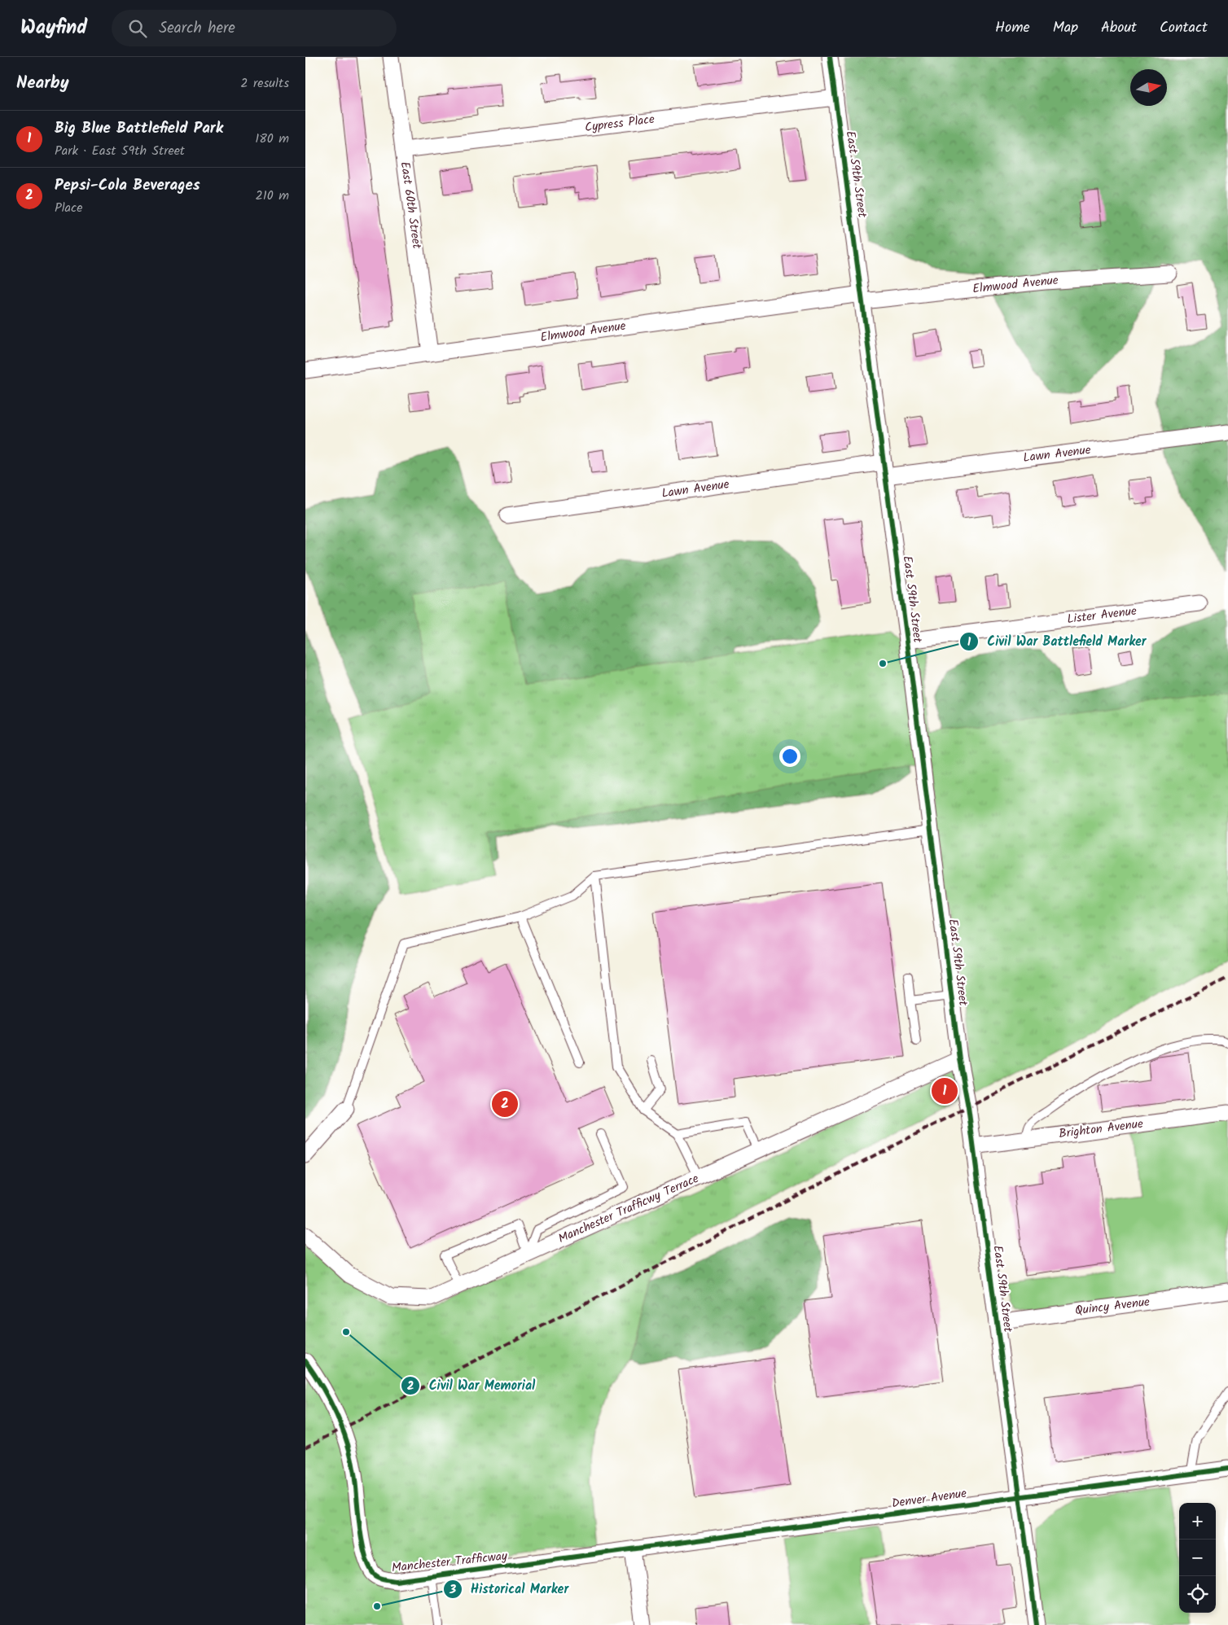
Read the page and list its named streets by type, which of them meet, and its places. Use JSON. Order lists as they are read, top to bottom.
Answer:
{
  "streets": {
    "street": [
      "Cypress Place",
      "East 59th Street",
      "East 60th Street",
      "Elmwood Avenue",
      "Lawn Avenue",
      "Lister Avenue",
      "Brighton Avenue",
      "Manchester Trafficwy Terrace",
      "Quincy Avenue",
      "Denver Avenue",
      "Manchester Trafficway"
    ]
  },
  "crossings": [
    ["Cypress Place", "East 59th Street"],
    ["Cypress Place", "East 60th Street"],
    ["East 59th Street", "Elmwood Avenue"],
    ["East 59th Street", "Lawn Avenue"],
    ["East 59th Street", "Lister Avenue"],
    ["East 59th Street", "Brighton Avenue"],
    ["East 59th Street", "Manchester Trafficwy Terrace"],
    ["East 59th Street", "Quincy Avenue"],
    ["East 59th Street", "Denver Avenue"],
    ["East 60th Street", "Elmwood Avenue"],
    ["Denver Avenue", "Manchester Trafficway"]
  ],
  "places": ["Civil War Battlefield Marker", "Civil War Memorial", "Historical Marker"],
  "north": "right",
  "page": {
    "header": "Wayfind",
    "search": "Search here",
    "nav": [
      "Home",
      "Map",
      "About",
      "Contact"
    ],
    "heading": ["Nearby", "2 results"],
    "list": [
      {
        "mark": "1",
        "name": "Big Blue Battlefield Park",
        "note": "Park · East 59th Street",
        "value": "180 m"
      },
      {
        "mark": "2",
        "name": "Pepsi-Cola Beverages",
        "note": "Place",
        "value": "210 m"
      }
    ],
    "pins": ["1", "2"],
    "map_buttons": ["+", "−"]
  }
}
